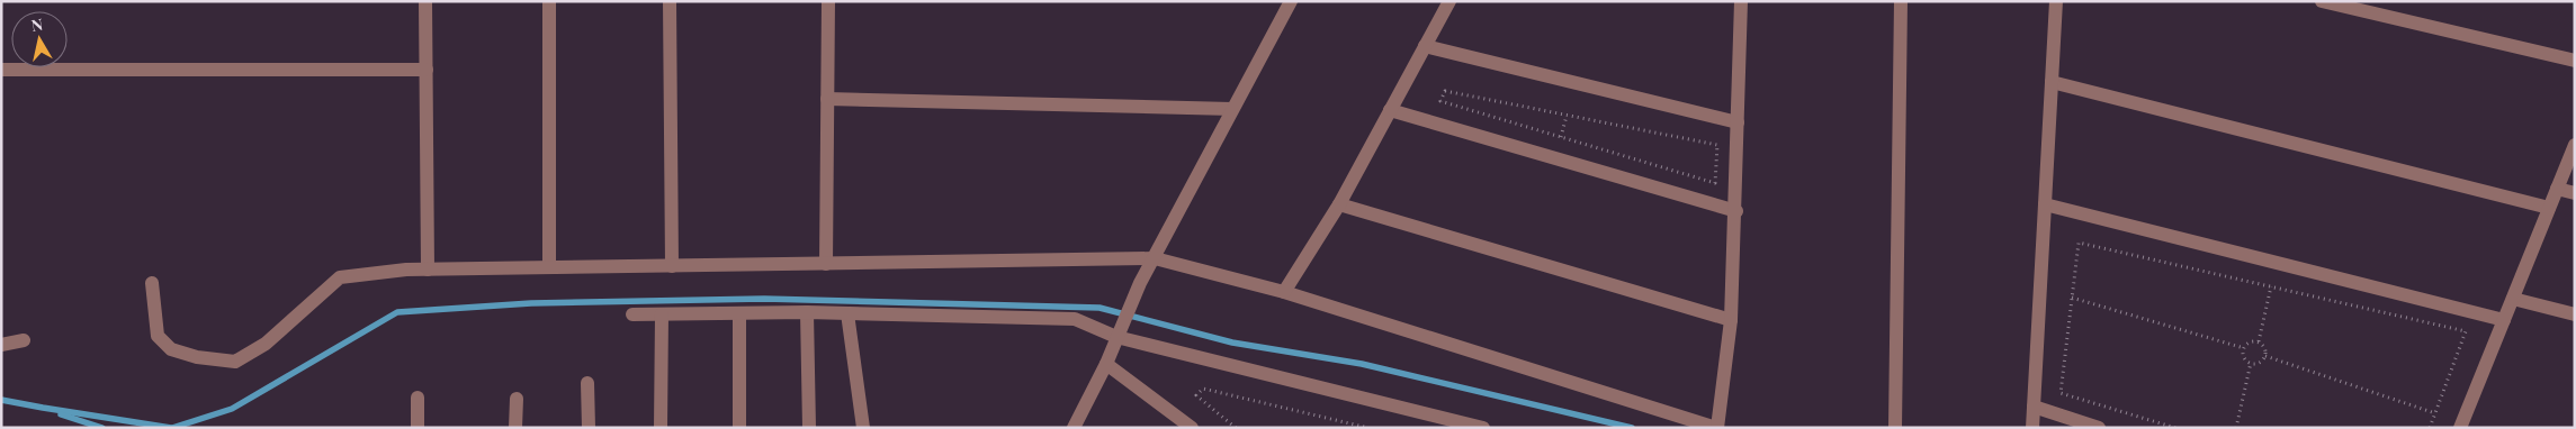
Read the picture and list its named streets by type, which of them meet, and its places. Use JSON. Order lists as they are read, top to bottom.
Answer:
{
  "north": "top"
}
